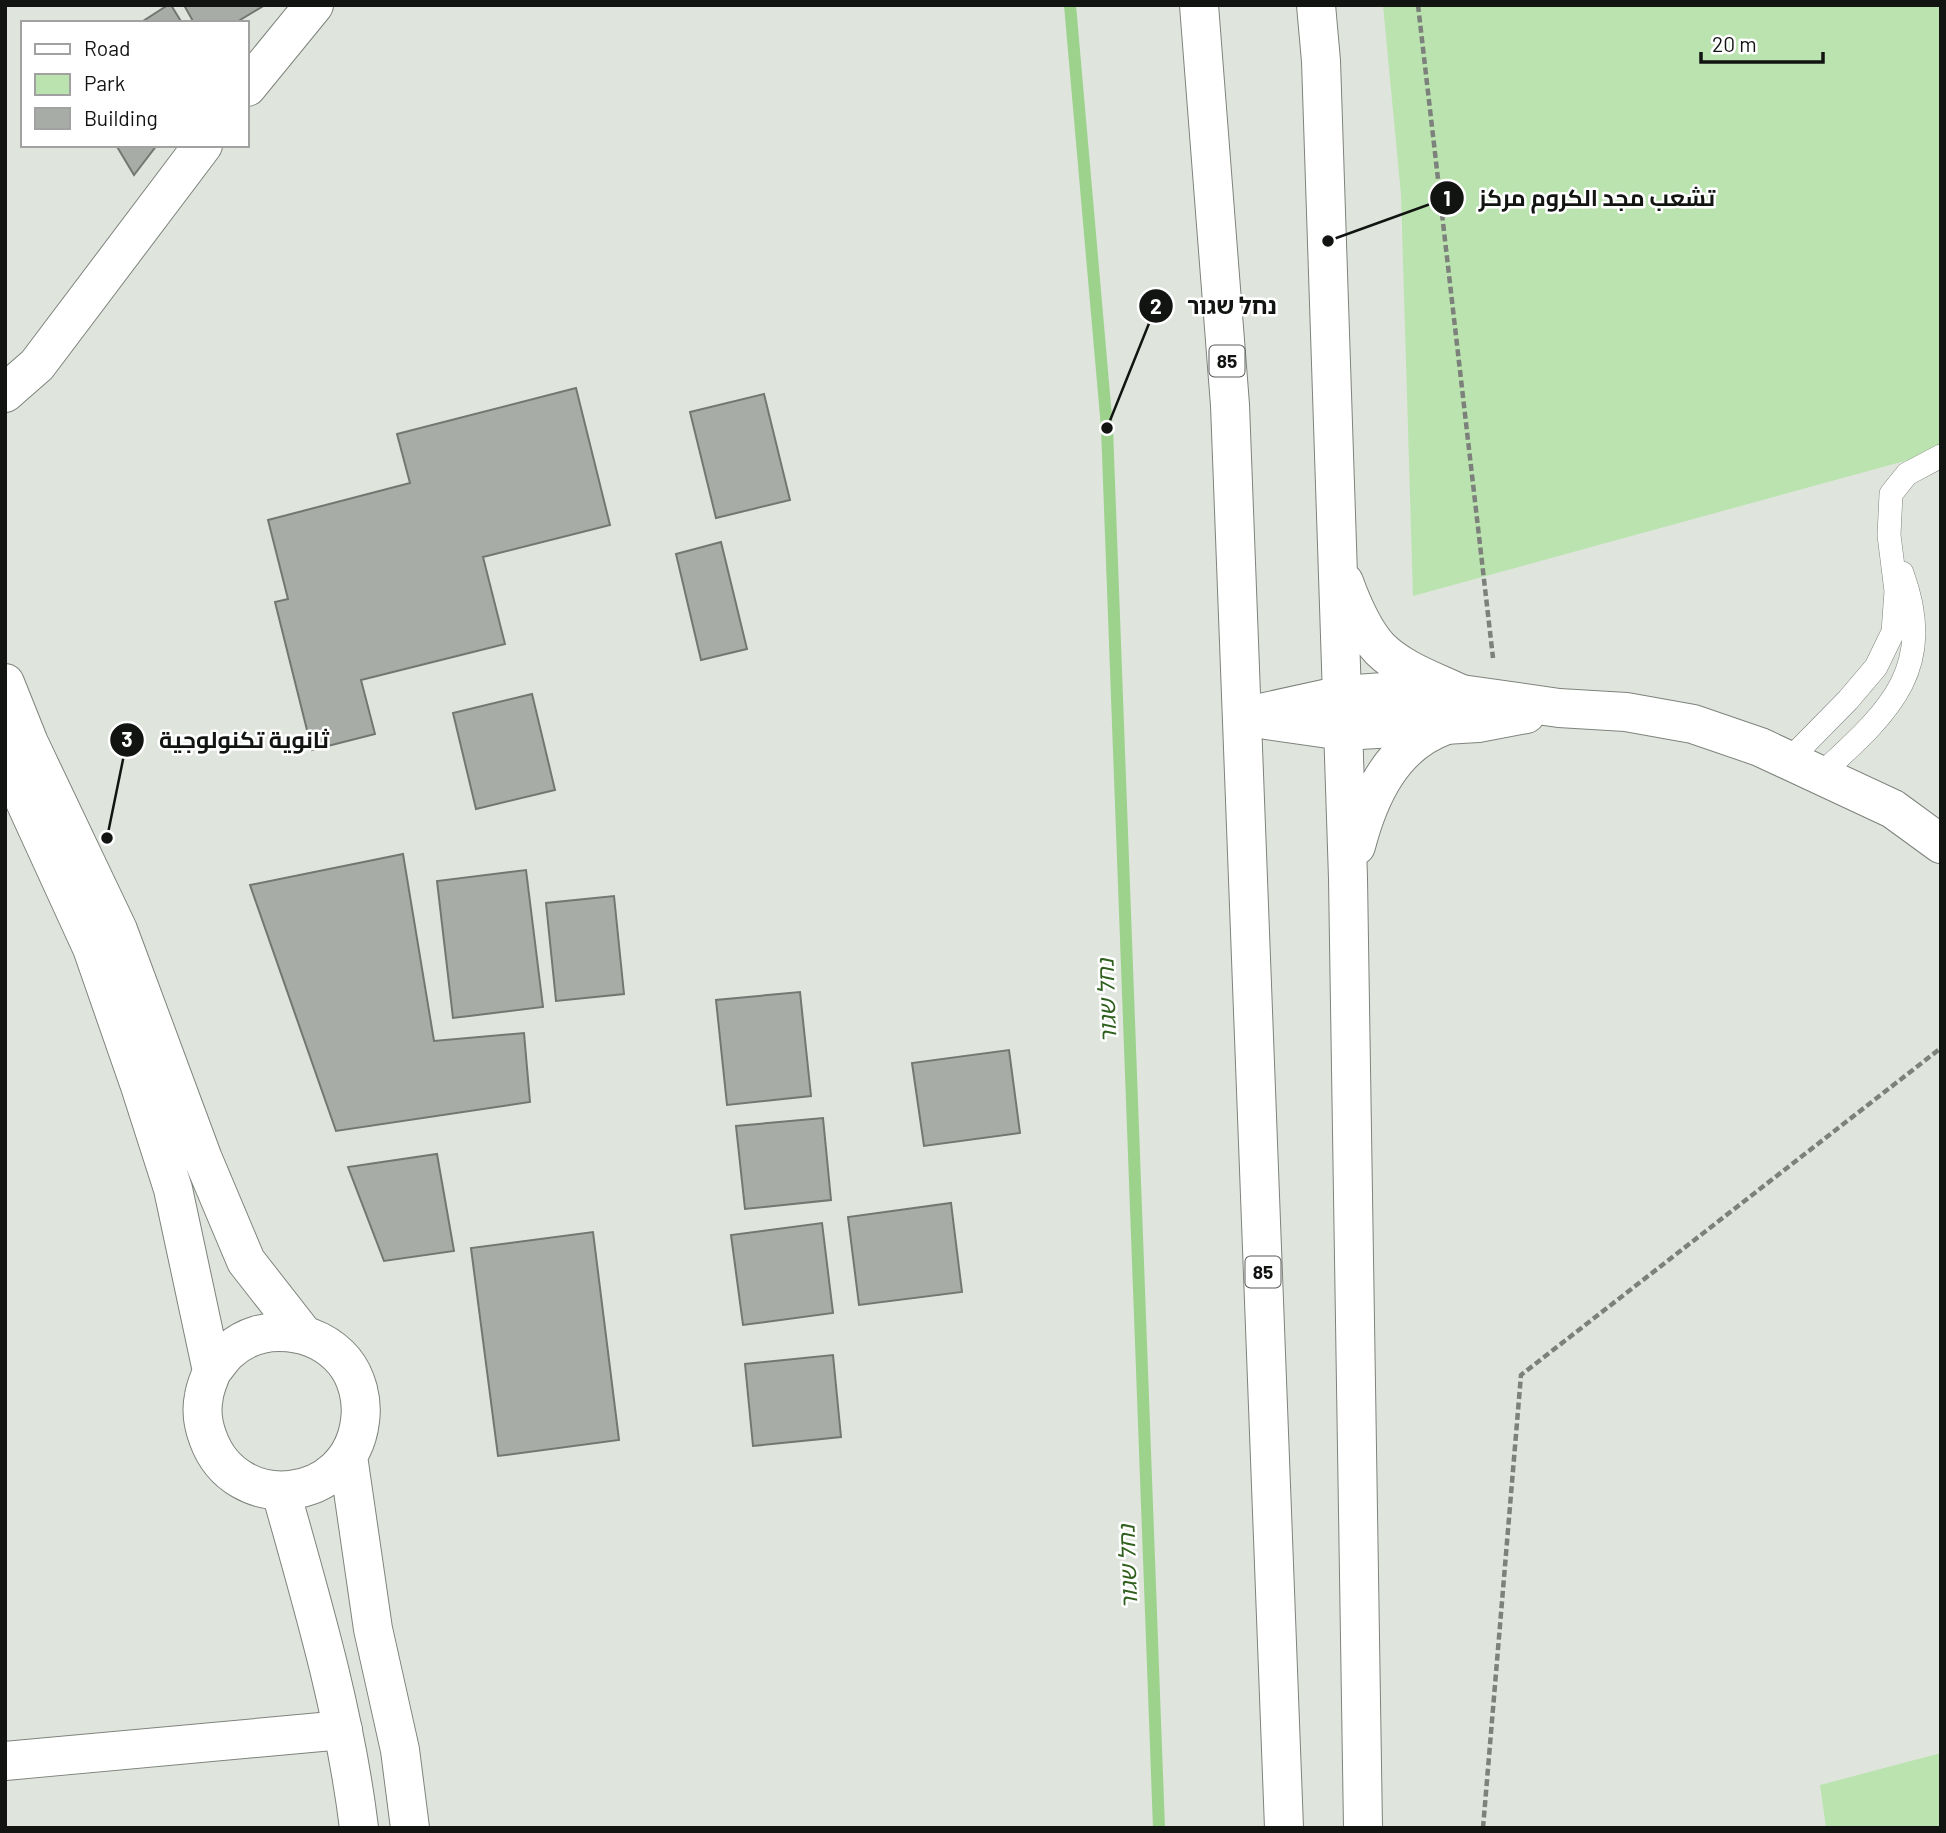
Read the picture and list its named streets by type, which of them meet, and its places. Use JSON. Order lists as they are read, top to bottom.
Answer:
{
  "streets": {
    "main road": ["85"]
  },
  "water": ["נחל שגור"],
  "places": ["تشعب مجد الكروم مركز", "נחל שגור", "ثانوية تكنولوجية"],
  "legend": ["Road", "Park", "Building"],
  "scale_bar": "20 m"
}
